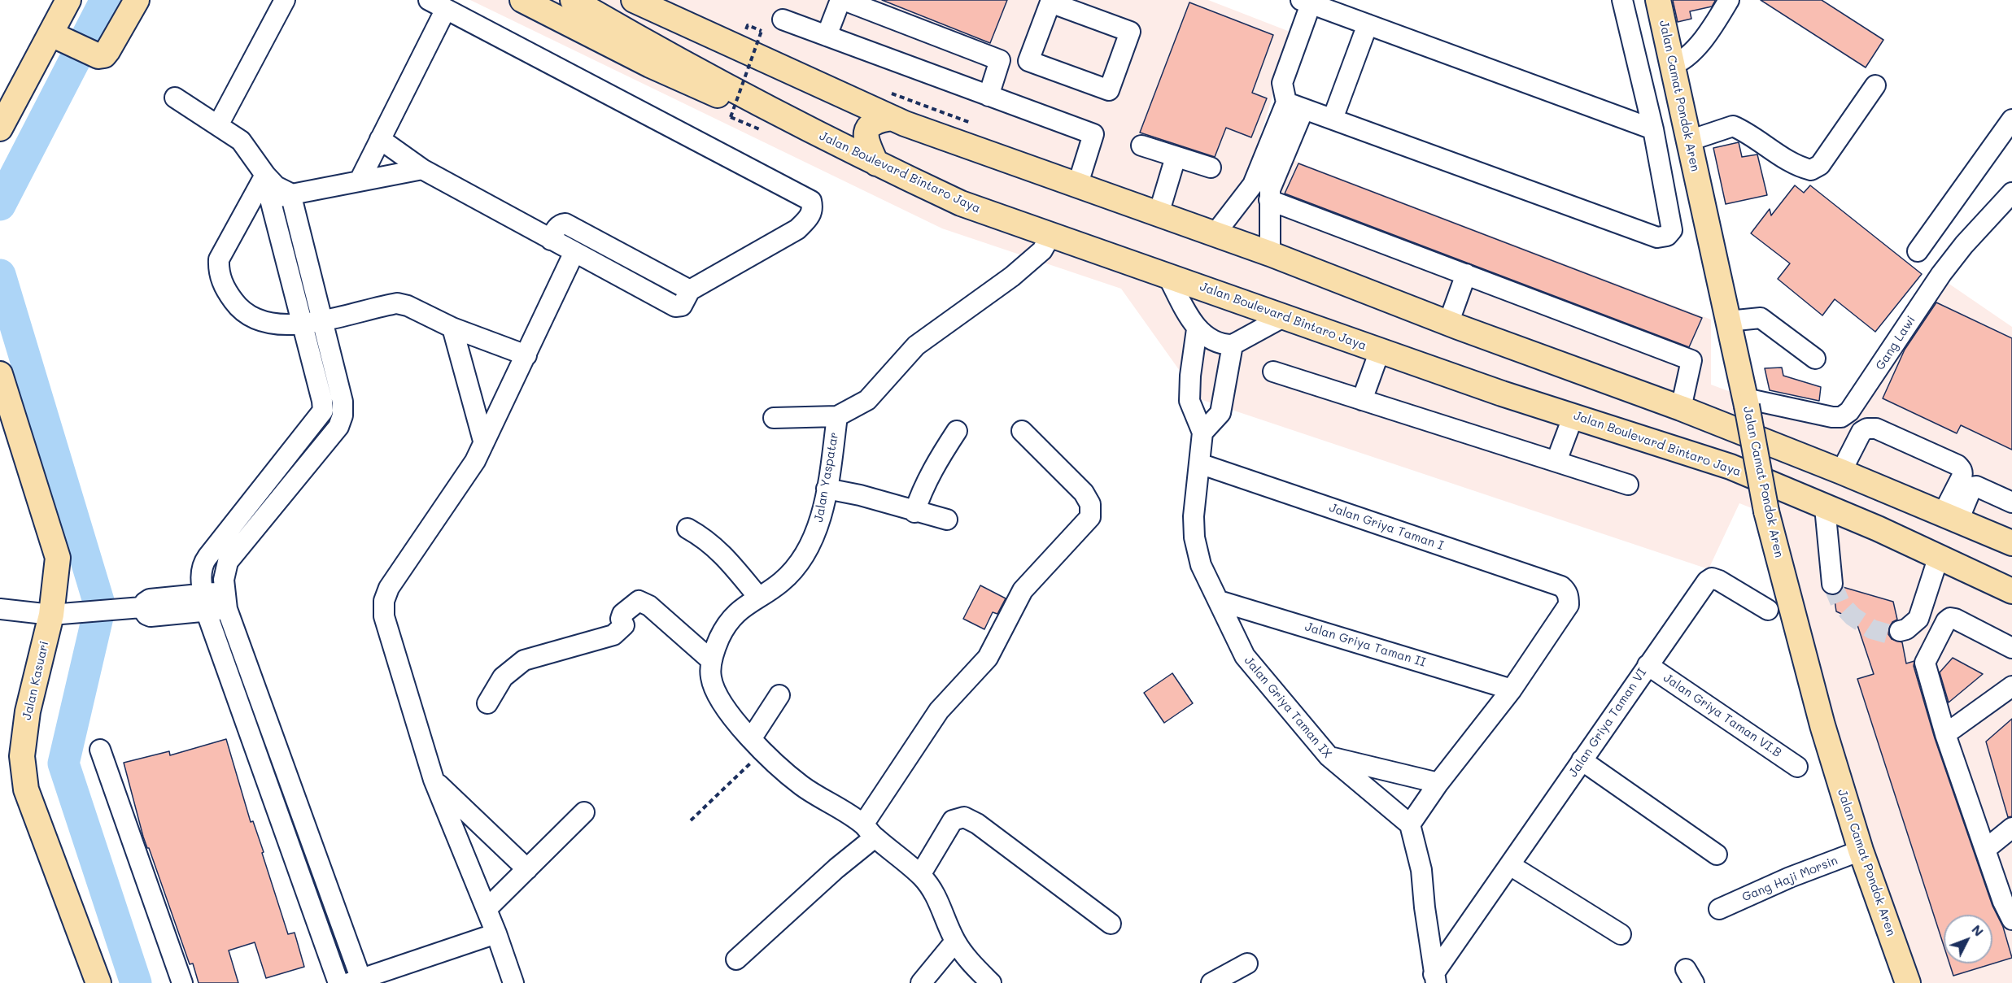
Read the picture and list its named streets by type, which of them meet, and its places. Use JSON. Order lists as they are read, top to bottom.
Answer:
{
  "streets": {
    "main road": ["Jalan Camat Pondok Aren", "Jalan Boulevard Bintaro Jaya", "Jalan Kasuari"],
    "street": [
      "Gang Lawi",
      "Jalan Yaspatar",
      "Jalan Griya Taman I",
      "Jalan Griya Taman II",
      "Jalan Griya Taman IX",
      "Jalan Griya Taman VI.B",
      "Jalan Griya Taman VI",
      "Gang Haji Morsin"
    ]
  },
  "crossings": [
    ["Jalan Camat Pondok Aren", "Gang Lawi"],
    ["Jalan Camat Pondok Aren", "Gang Haji Morsin"],
    ["Jalan Boulevard Bintaro Jaya", "Jalan Yaspatar"],
    ["Jalan Griya Taman I", "Jalan Griya Taman II"],
    ["Jalan Griya Taman I", "Jalan Griya Taman IX"],
    ["Jalan Griya Taman II", "Jalan Griya Taman IX"],
    ["Jalan Griya Taman VI.B", "Jalan Griya Taman VI"]
  ],
  "north": "top right"
}
